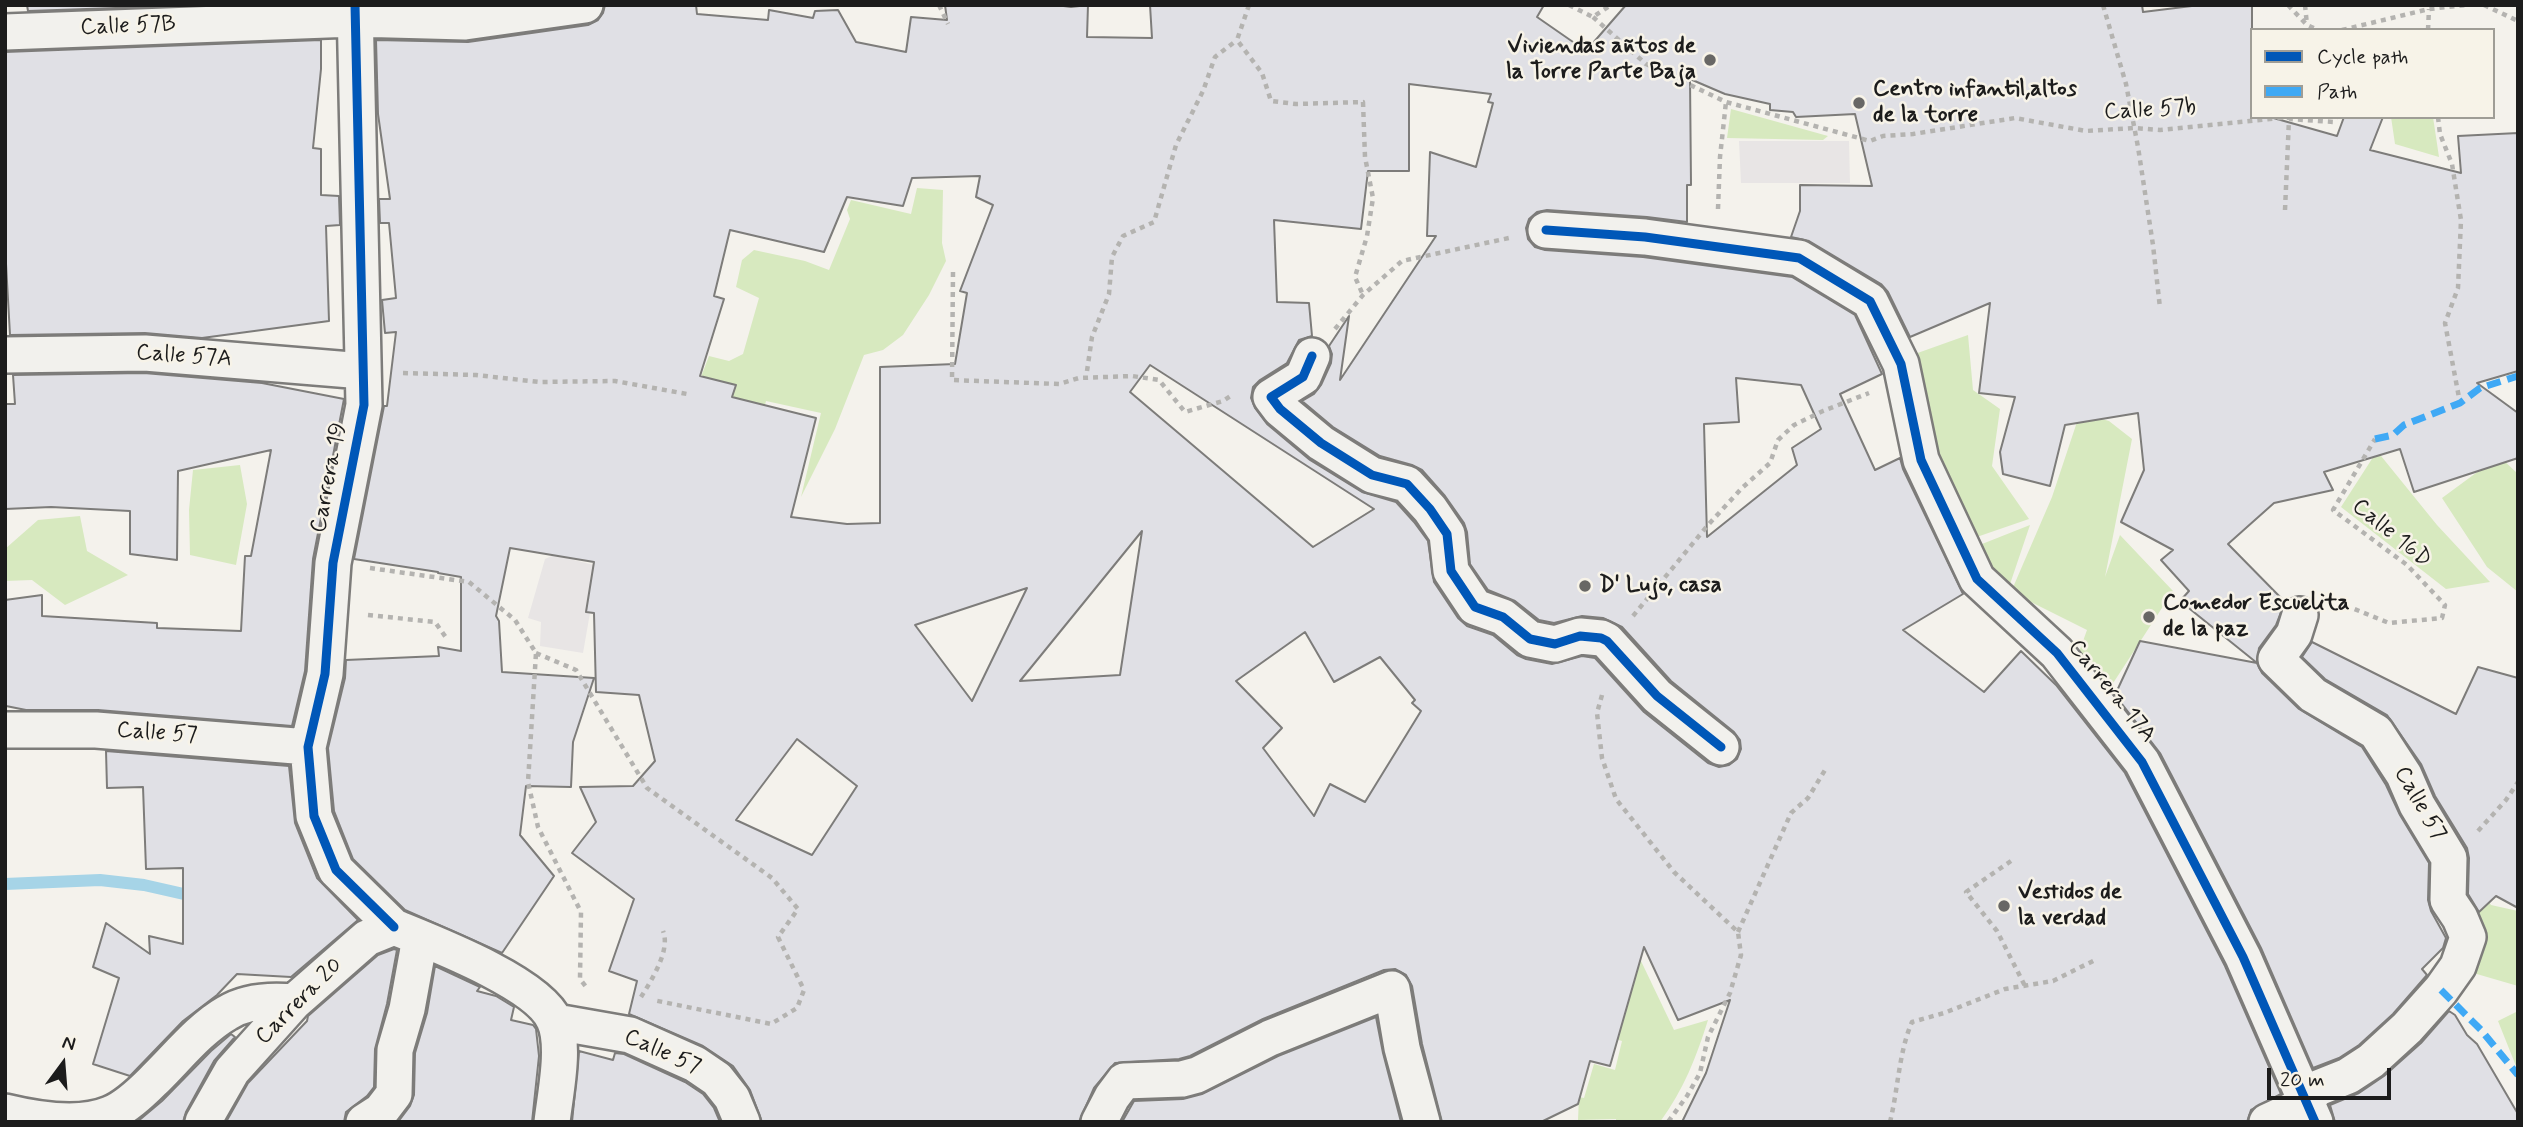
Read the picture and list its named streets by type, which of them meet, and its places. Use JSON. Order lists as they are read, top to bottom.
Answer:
{
  "streets": {
    "street": [
      "Calle 57B",
      "Calle 57A",
      "Carrera 19",
      "Carrera 17A",
      "Calle 57",
      "Carrera 20"
    ],
    "path": ["Calle 57b", "Calle 16D"]
  },
  "crossings": [
    ["Calle 57B", "Carrera 19"],
    ["Calle 57A", "Carrera 19"],
    ["Carrera 19", "Calle 57"],
    ["Carrera 19", "Carrera 20"],
    ["Calle 16D", "Calle 57"],
    ["Carrera 17A", "Calle 57"],
    ["Calle 57", "Carrera 20"]
  ],
  "places": [
    "Viviendas añtos de la Torre Parte Baja",
    "Centro infantil,altos de la torre",
    "D' Lujo, casa",
    "Comedor Escuelita de la paz",
    "Vestidos de la verdad"
  ],
  "legend": ["Cycle path", "Path"],
  "scale_bar": "20 m",
  "north": "top"
}
